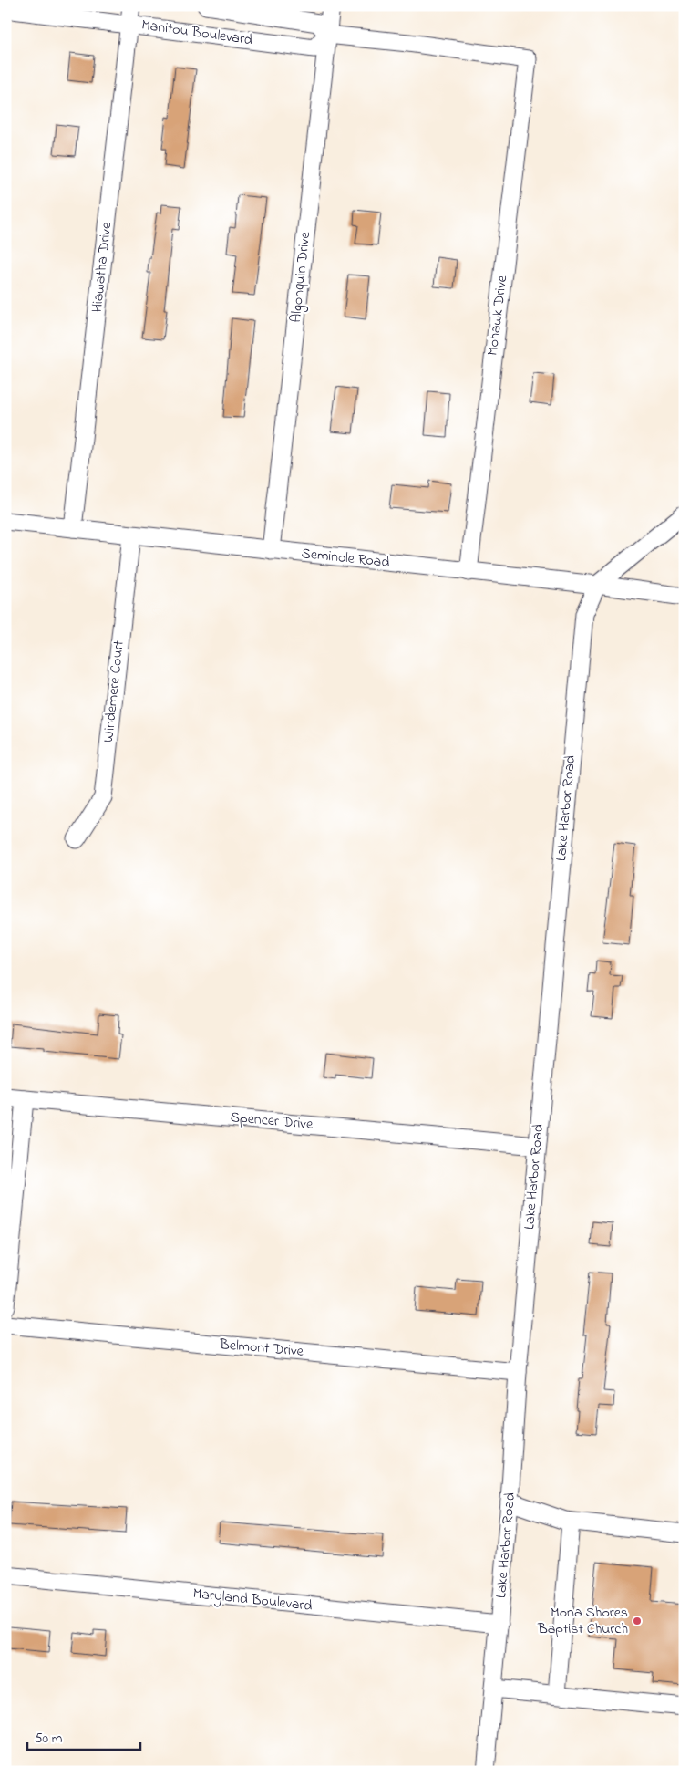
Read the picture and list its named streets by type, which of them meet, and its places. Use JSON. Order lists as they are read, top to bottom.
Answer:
{
  "streets": {
    "street": [
      "Manitou Boulevard",
      "Hiawatha Drive",
      "Algonquin Drive",
      "Mohawk Drive",
      "Seminole Road",
      "Windemere Court",
      "Lake Harbor Road",
      "Spencer Drive",
      "Belmont Drive",
      "Maryland Boulevard"
    ]
  },
  "crossings": [
    ["Manitou Boulevard", "Hiawatha Drive"],
    ["Manitou Boulevard", "Algonquin Drive"],
    ["Manitou Boulevard", "Mohawk Drive"],
    ["Hiawatha Drive", "Seminole Road"],
    ["Algonquin Drive", "Mohawk Drive"],
    ["Algonquin Drive", "Seminole Road"],
    ["Mohawk Drive", "Seminole Road"],
    ["Seminole Road", "Windemere Court"],
    ["Seminole Road", "Lake Harbor Road"],
    ["Lake Harbor Road", "Spencer Drive"],
    ["Lake Harbor Road", "Belmont Drive"],
    ["Lake Harbor Road", "Maryland Boulevard"]
  ],
  "places": ["Mona Shores Baptist Church"],
  "scale_bar": "50 m"
}
